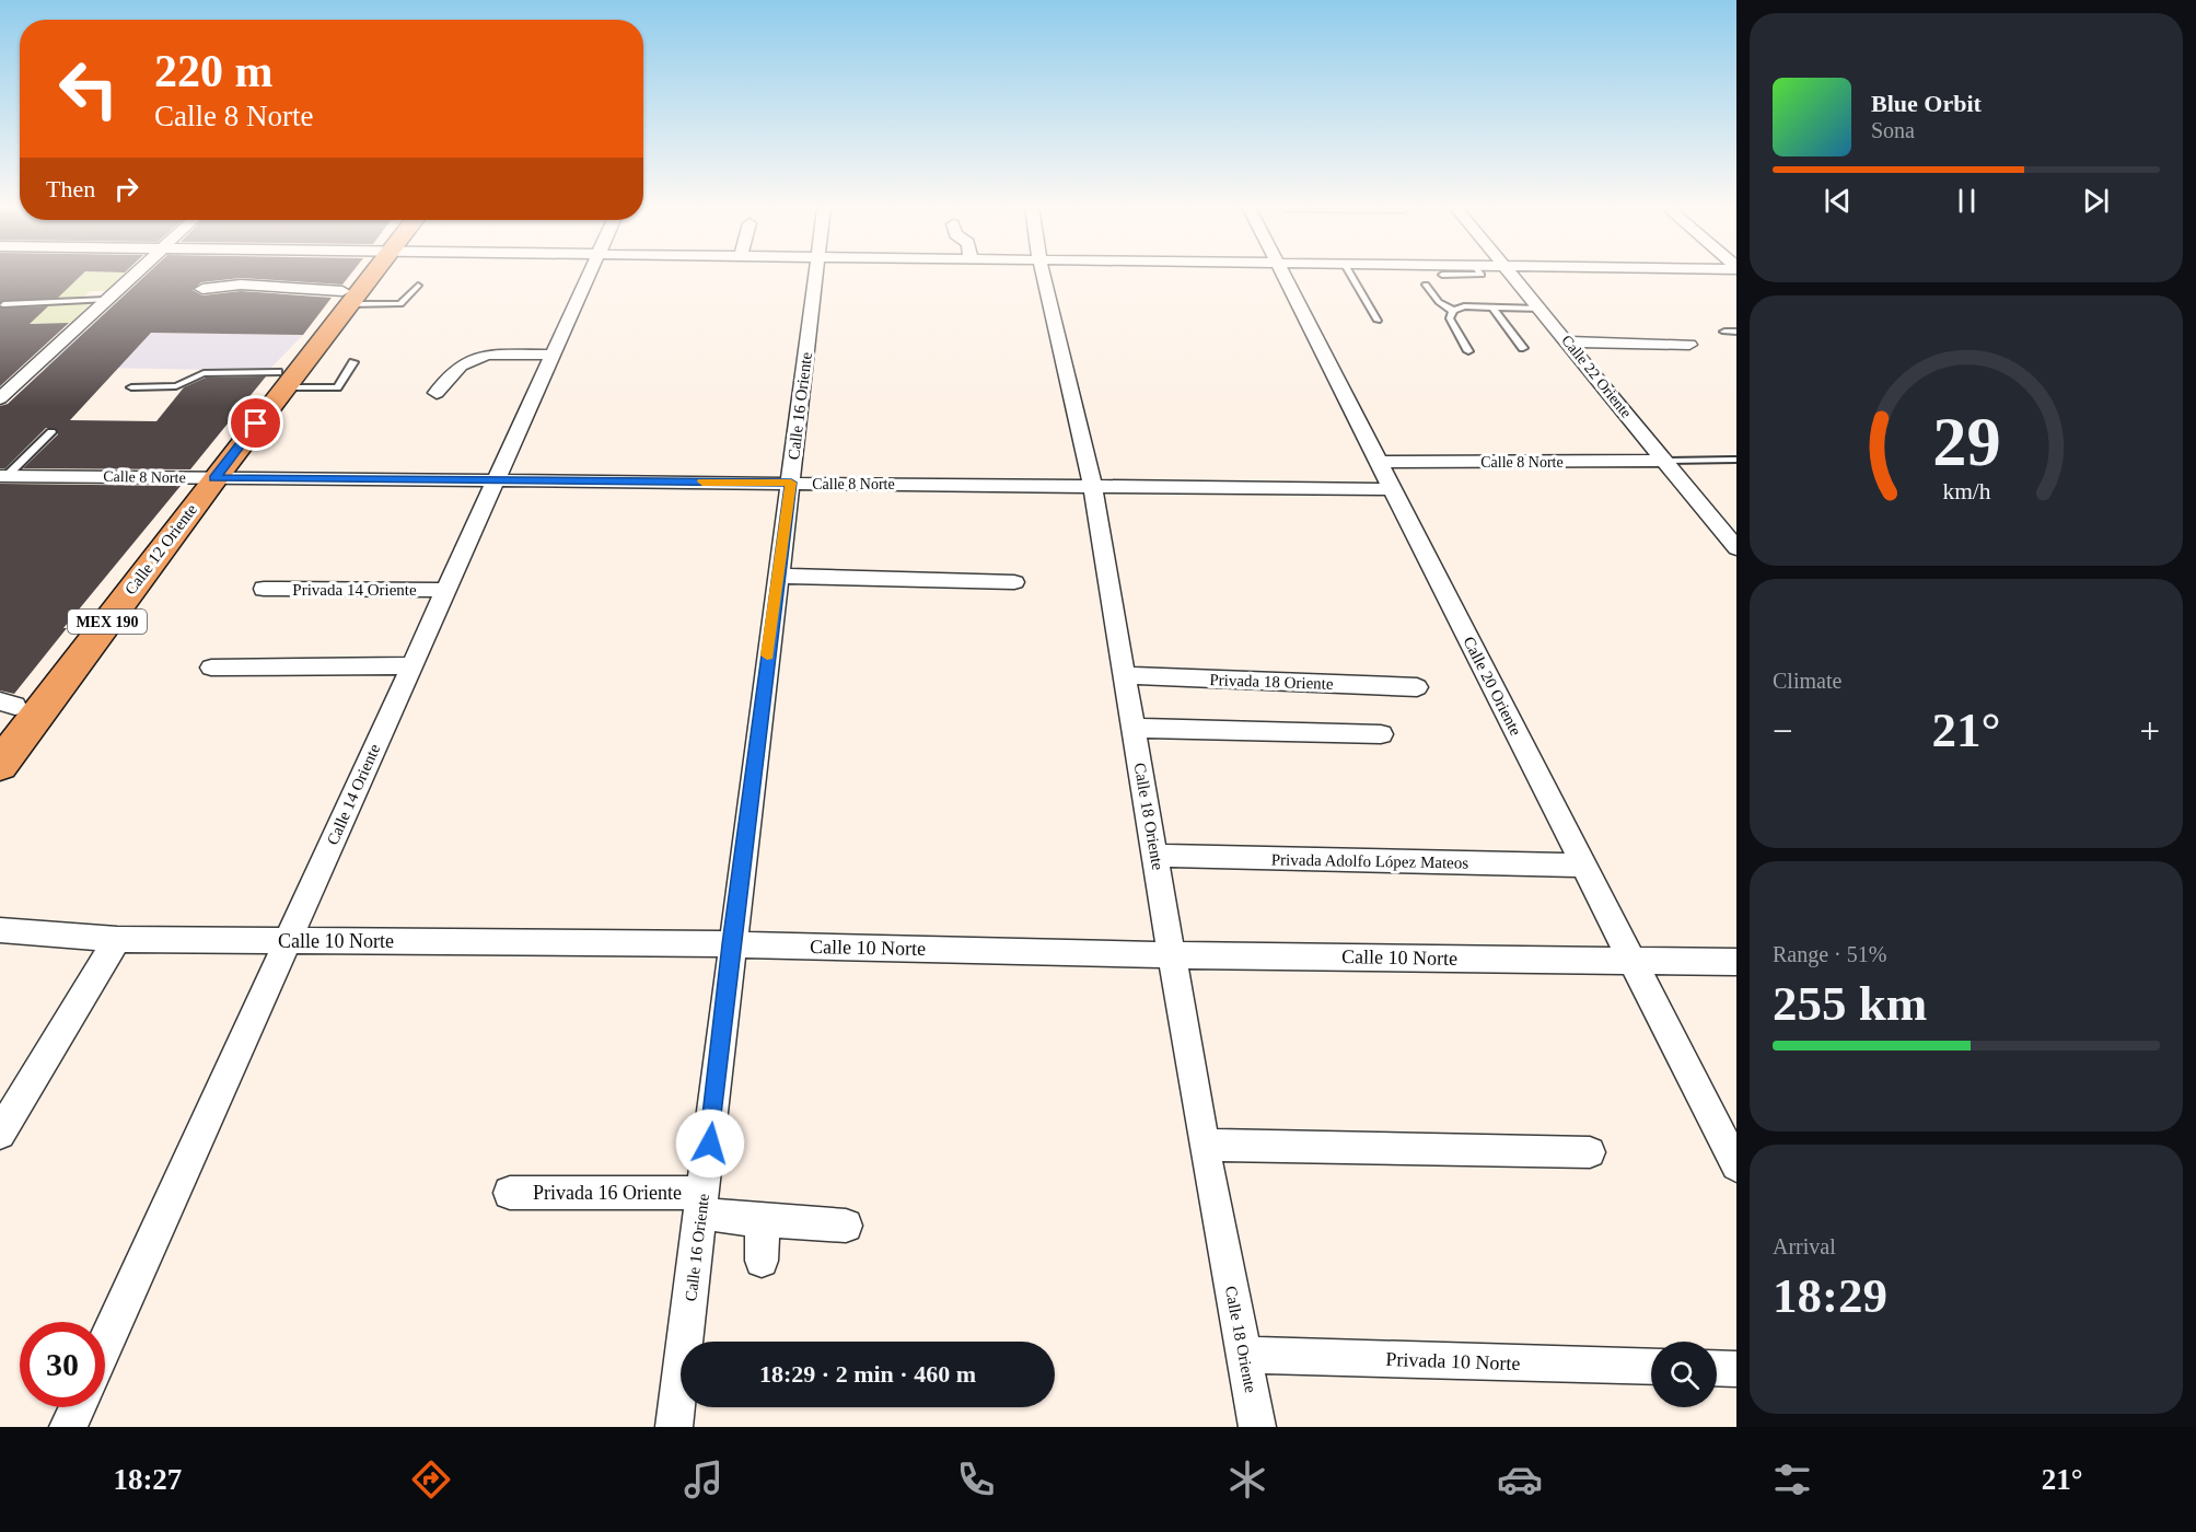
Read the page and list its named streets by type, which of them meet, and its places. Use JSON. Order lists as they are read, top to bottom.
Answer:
{
  "streets": {
    "main road": ["Calle 12 Oriente", "MEX 190"],
    "street": [
      "Calle 22 Oriente",
      "Calle 16 Oriente",
      "Calle 8 Norte",
      "Privada 14 Oriente",
      "Privada 18 Oriente",
      "Calle 20 Oriente",
      "Calle 14 Oriente",
      "Calle 18 Oriente",
      "Privada Adolfo López Mateos",
      "Calle 10 Norte",
      "Privada 16 Oriente",
      "Privada 10 Norte"
    ]
  },
  "crossings": [
    ["Calle 22 Oriente", "Calle 8 Norte"],
    ["Calle 16 Oriente", "Calle 8 Norte"],
    ["Calle 16 Oriente", "Calle 10 Norte"],
    ["Calle 16 Oriente", "Privada 16 Oriente"],
    ["Calle 8 Norte", "Calle 12 Oriente"],
    ["Calle 8 Norte", "Calle 20 Oriente"],
    ["Calle 8 Norte", "Calle 14 Oriente"],
    ["Calle 8 Norte", "Calle 18 Oriente"],
    ["Privada 14 Oriente", "Calle 14 Oriente"],
    ["Privada 18 Oriente", "Calle 18 Oriente"],
    ["Calle 20 Oriente", "Privada Adolfo López Mateos"],
    ["Calle 20 Oriente", "Calle 10 Norte"],
    ["Calle 14 Oriente", "Calle 10 Norte"],
    ["Calle 18 Oriente", "Privada Adolfo López Mateos"],
    ["Calle 18 Oriente", "Calle 10 Norte"],
    ["Calle 18 Oriente", "Privada 10 Norte"]
  ],
  "page": {
    "turn": ["220 m", "Calle 8 Norte"],
    "song": ["Blue Orbit", "Sona"],
    "then": "Then",
    "tile": [
      "Climate",
      ["Range · 51%", "255 km"],
      ["Arrival", "18:29"]
    ],
    "heat": ["−", "21°", "+"],
    "limit": "30",
    "trip": "18:29 · 2 min · 460 m",
    "tabs": ["18:27", "21°"],
    "gauge": ["29", "km/h"]
  }
}
